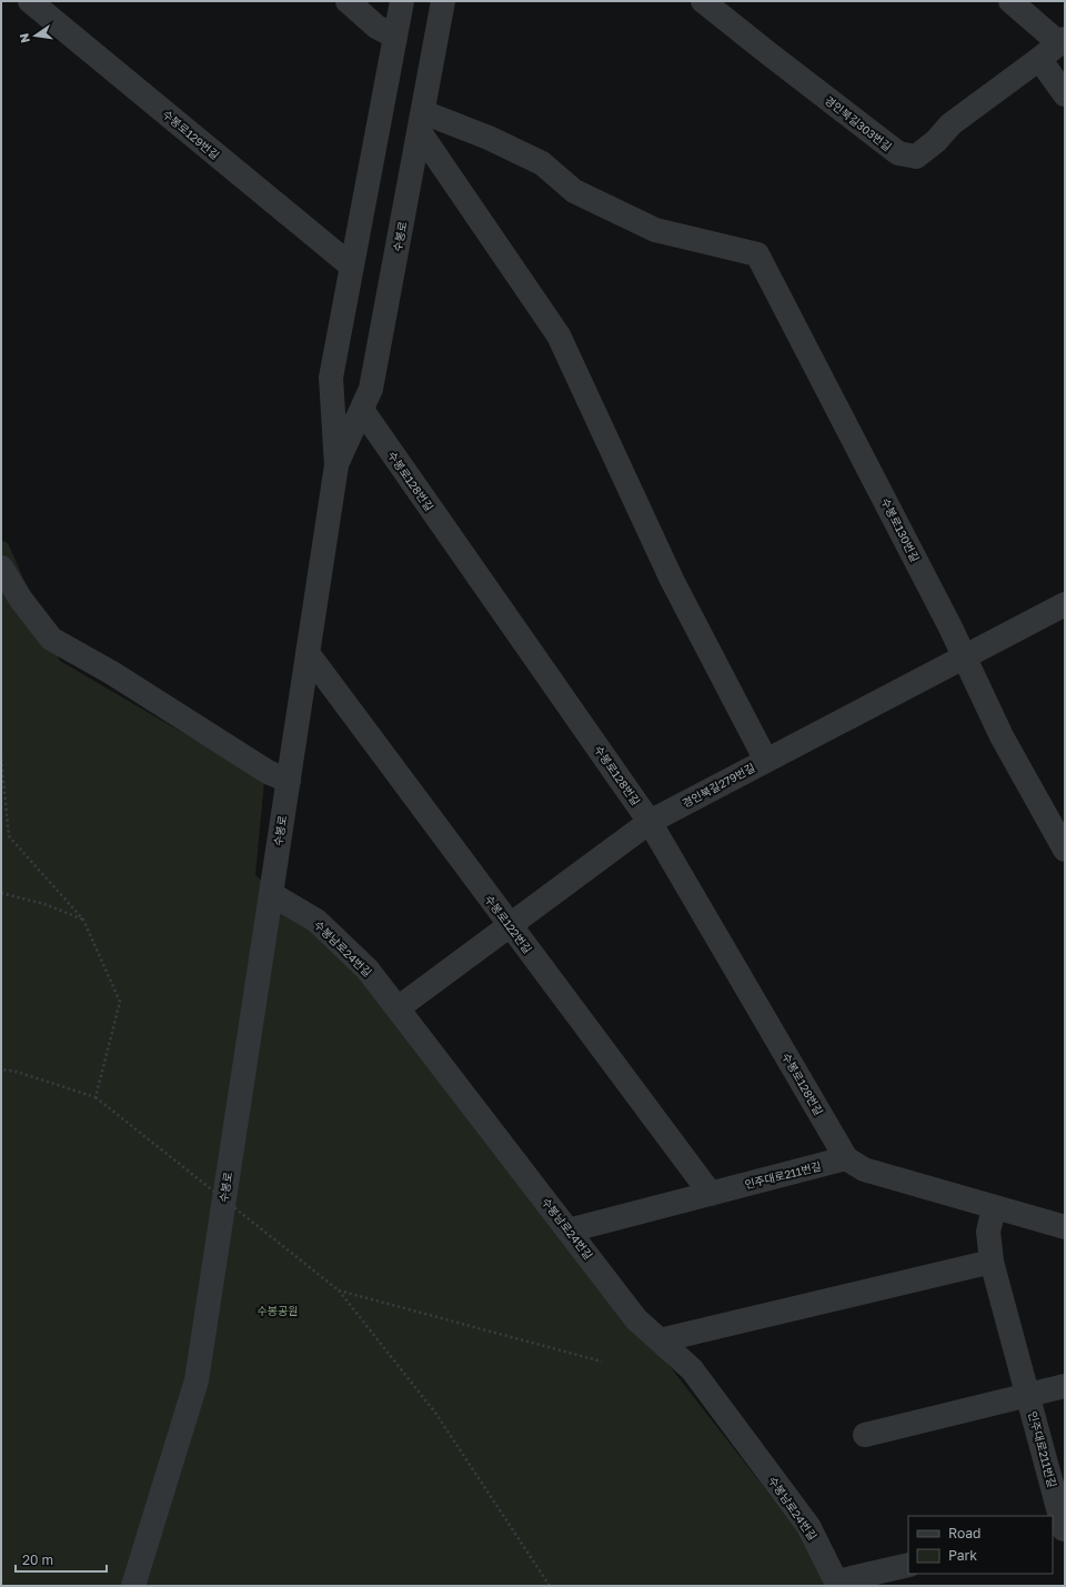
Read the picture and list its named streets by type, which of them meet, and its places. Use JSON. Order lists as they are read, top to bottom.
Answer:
{
  "streets": {
    "street": [
      "경인북길303번길",
      "수봉로129번길",
      "수봉로",
      "수봉로128번길",
      "수봉로130번길",
      "경인북길279번길",
      "수봉로122번길",
      "수봉남로24번길",
      "인주대로211번길"
    ]
  },
  "crossings": [
    ["수봉로129번길", "수봉로"],
    ["수봉로", "수봉로128번길"],
    ["수봉로", "수봉로130번길"],
    ["수봉로", "수봉로122번길"],
    ["수봉로", "수봉남로24번길"],
    ["수봉로128번길", "경인북길279번길"],
    ["수봉로128번길", "인주대로211번길"],
    ["수봉로130번길", "경인북길279번길"],
    ["경인북길279번길", "수봉로122번길"],
    ["경인북길279번길", "수봉남로24번길"],
    ["수봉로122번길", "인주대로211번길"],
    ["수봉남로24번길", "인주대로211번길"]
  ],
  "parks": ["수봉공원"],
  "legend": ["Road", "Park"],
  "scale_bar": "20 m",
  "north": "left"
}
